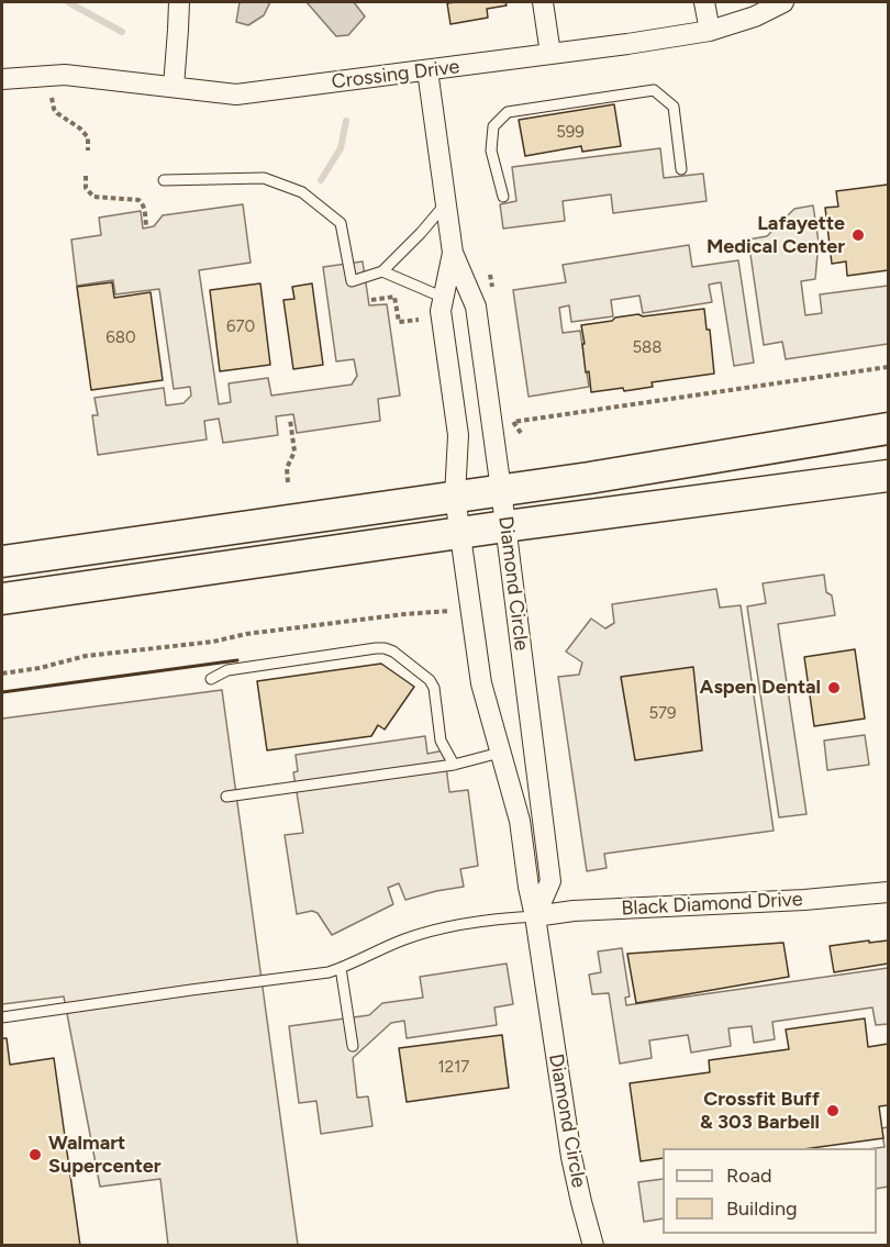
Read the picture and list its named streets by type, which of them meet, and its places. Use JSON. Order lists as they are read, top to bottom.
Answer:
{
  "streets": {
    "street": ["Crossing Drive", "Diamond Circle", "Black Diamond Drive"]
  },
  "crossings": [
    ["Crossing Drive", "Diamond Circle"],
    ["Diamond Circle", "Black Diamond Drive"]
  ],
  "places": [
    "Lafayette Medical Center",
    "Aspen Dental",
    "Crossfit Buff & 303 Barbell",
    "Walmart Supercenter"
  ],
  "house_numbers": [
    "599",
    "670",
    "680",
    "588",
    "579",
    "1217"
  ],
  "legend": ["Road", "Building"]
}
